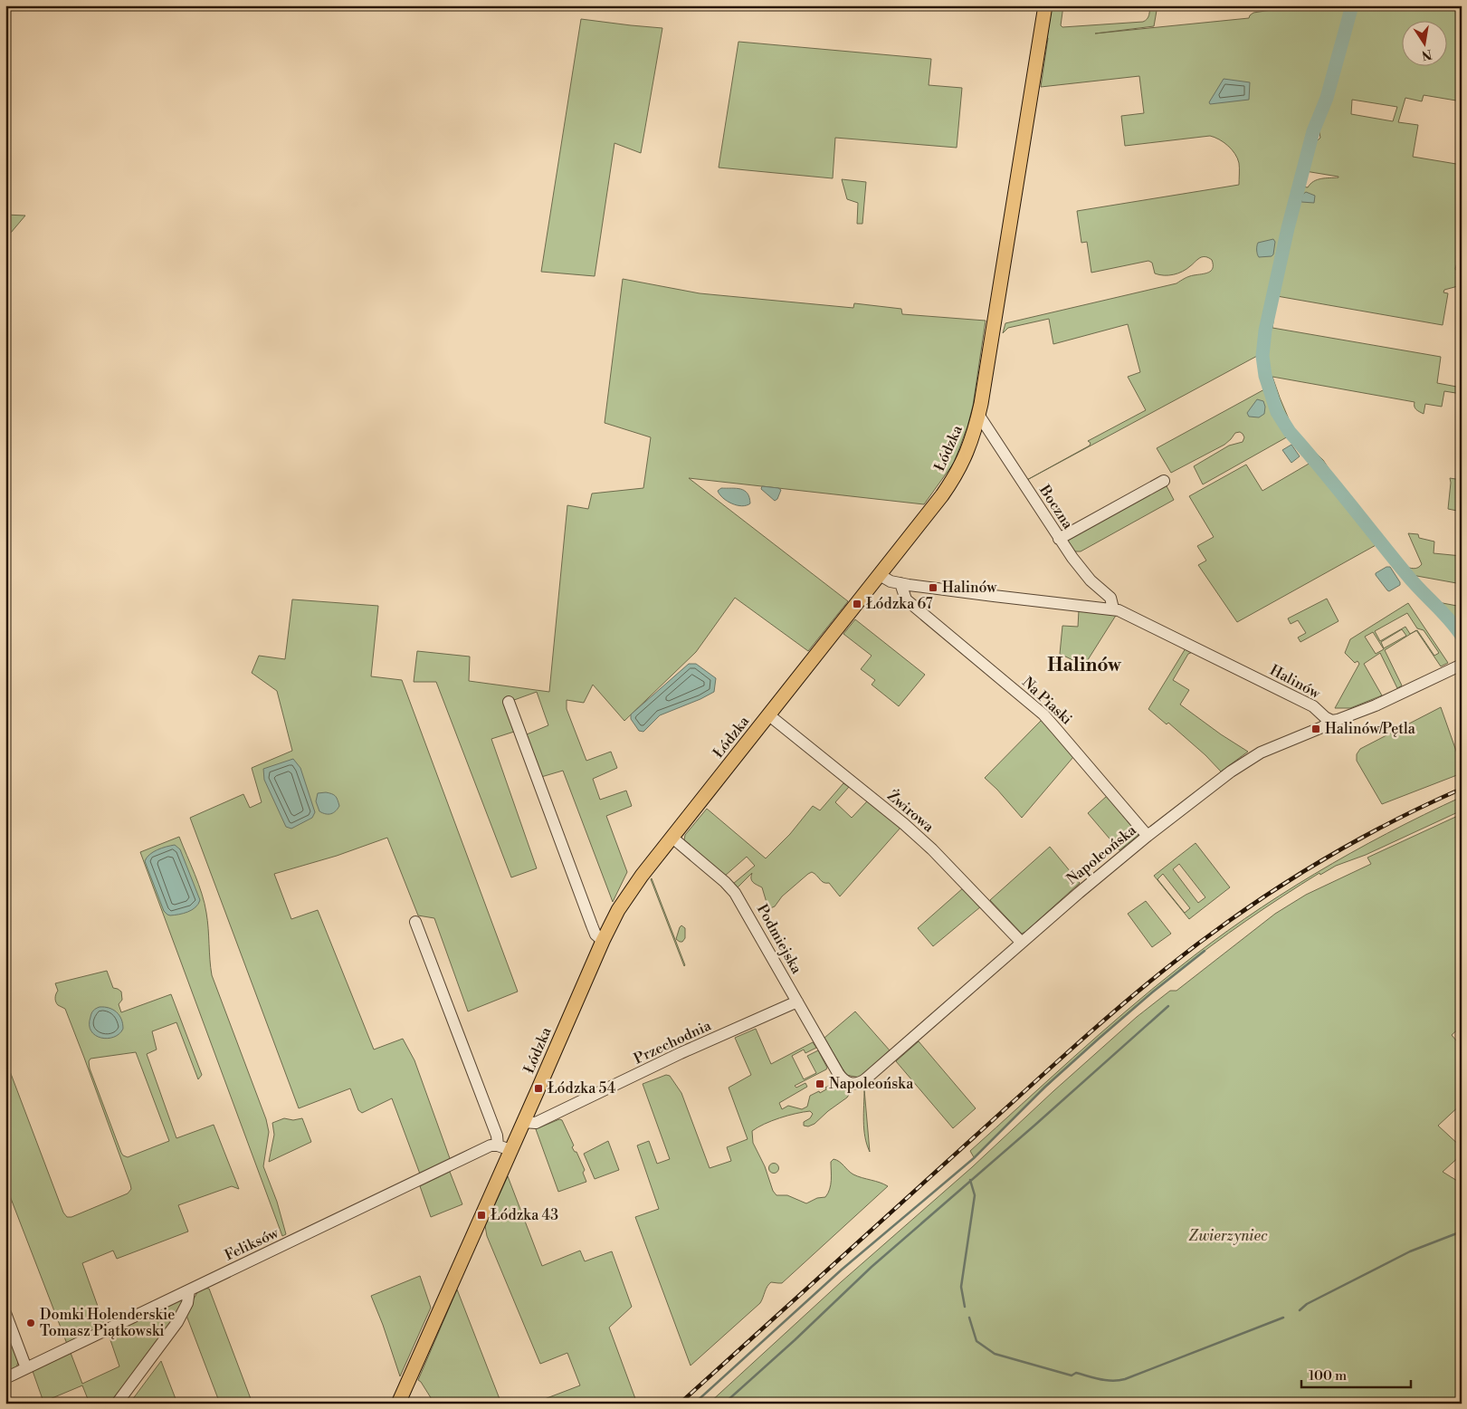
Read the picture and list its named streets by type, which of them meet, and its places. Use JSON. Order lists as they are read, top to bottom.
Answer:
{
  "streets": {
    "main road": ["Łódzka"],
    "street": [
      "Boczna",
      "Halinów",
      "Na Piaski",
      "Żwirowa",
      "Napoleońska",
      "Podmiejska",
      "Przechodnia",
      "Feliksów"
    ]
  },
  "crossings": [
    ["Łódzka", "Boczna"],
    ["Łódzka", "Halinów"],
    ["Łódzka", "Żwirowa"],
    ["Łódzka", "Podmiejska"],
    ["Łódzka", "Przechodnia"],
    ["Boczna", "Halinów"],
    ["Halinów", "Na Piaski"],
    ["Halinów", "Napoleońska"],
    ["Na Piaski", "Napoleońska"],
    ["Żwirowa", "Napoleońska"],
    ["Napoleońska", "Podmiejska"],
    ["Podmiejska", "Przechodnia"]
  ],
  "districts": ["Halinów"],
  "parks": ["Zwierzyniec"],
  "places": {
    "transit": [
      "Halinów",
      "Łódzka 67",
      "Halinów/Pętla",
      "Napoleońska",
      "Łódzka 54",
      "Łódzka 43"
    ],
    "other": ["Domki Holenderskie Tomasz Piątkowski"]
  },
  "scale_bar": "100 m",
  "north": "bottom"
}
